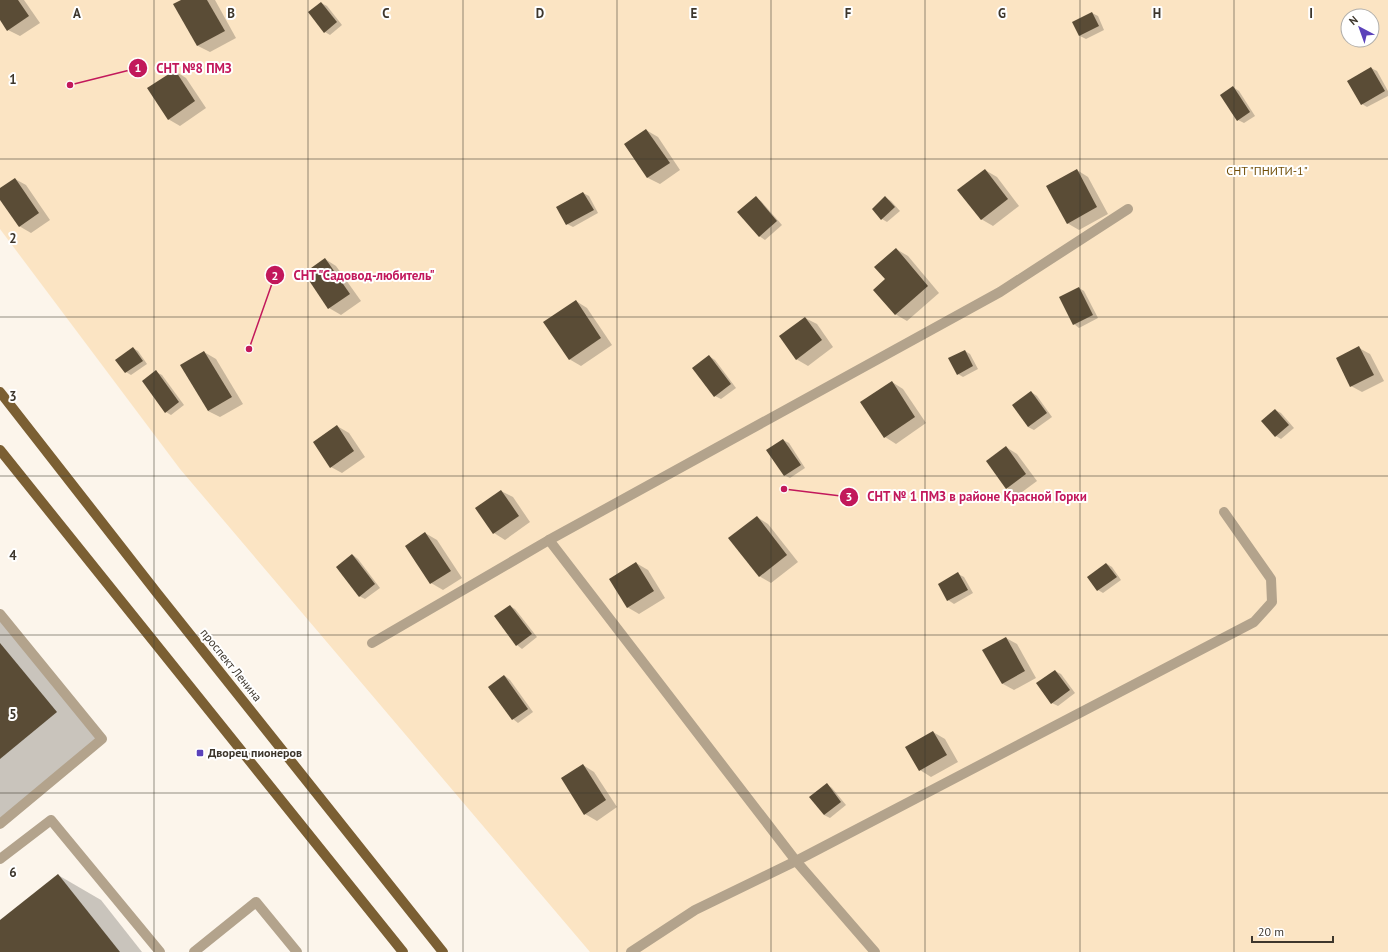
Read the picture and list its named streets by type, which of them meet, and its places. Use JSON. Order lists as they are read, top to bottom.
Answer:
{
  "streets": {
    "main road": ["проспект Ленина"]
  },
  "parks": ["СНТ \"ПНИТИ-1\""],
  "places": {
    "other": ["СНТ №8 ПМЗ", "СНТ \"Садовод-любитель\"", "СНТ № 1 ПМЗ в районе Красной Горки"],
    "transit": ["Дворец пионеров"]
  },
  "scale_bar": "20 m",
  "north": "top left",
  "grid": {
    "columns": [
      "A",
      "B",
      "C",
      "D",
      "E",
      "F",
      "G",
      "H",
      "I"
    ],
    "rows": [
      "1",
      "2",
      "3",
      "4",
      "5",
      "6"
    ]
  }
}
